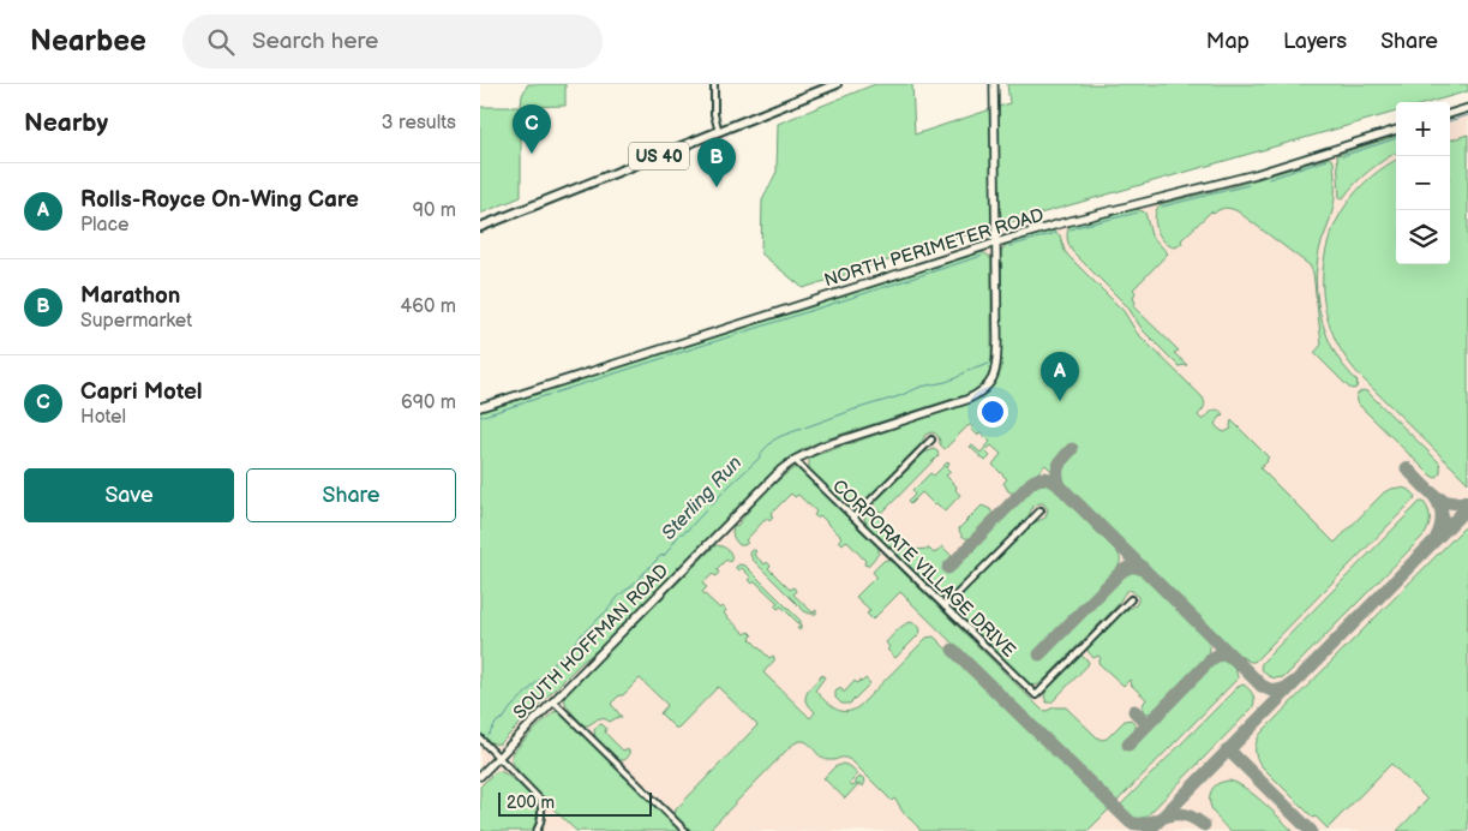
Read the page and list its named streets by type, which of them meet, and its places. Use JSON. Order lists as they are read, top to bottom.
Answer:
{
  "streets": {
    "main road": ["US 40"],
    "street": ["NORTH PERIMETER ROAD", "CORPORATE VILLAGE DRIVE", "SOUTH HOFFMAN ROAD"]
  },
  "crossings": [
    ["NORTH PERIMETER ROAD", "SOUTH HOFFMAN ROAD"],
    ["CORPORATE VILLAGE DRIVE", "SOUTH HOFFMAN ROAD"]
  ],
  "water": ["Sterling Run"],
  "scale_bar": "200 m",
  "page": {
    "header": "Nearbee",
    "search": "Search here",
    "nav": ["Map", "Layers", "Share"],
    "heading": ["Nearby", "3 results"],
    "map_buttons": ["+", "−"],
    "pins": ["C", "B", "A"],
    "list": [
      {
        "mark": "A",
        "name": "Rolls-Royce On-Wing Care",
        "note": "Place",
        "value": "90 m"
      },
      {
        "mark": "B",
        "name": "Marathon",
        "note": "Supermarket",
        "value": "460 m"
      },
      {
        "mark": "C",
        "name": "Capri Motel",
        "note": "Hotel",
        "value": "690 m"
      }
    ],
    "buttons": ["Save", "Share"],
    "scale": "200 m"
  }
}
